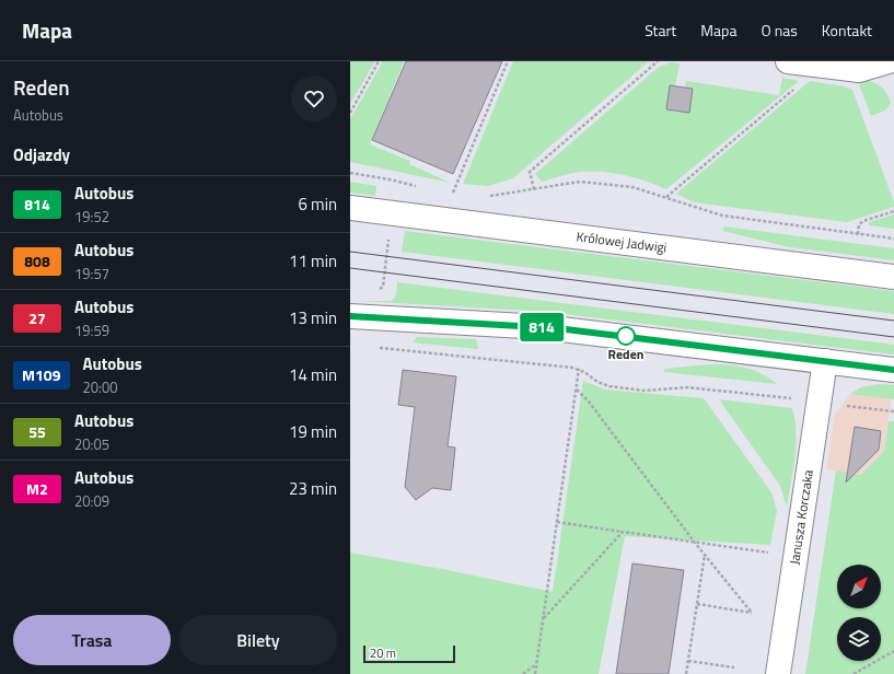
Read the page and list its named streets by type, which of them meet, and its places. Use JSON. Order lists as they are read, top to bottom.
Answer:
{
  "streets": {
    "street": ["Królowej Jadwigi", "Janusza Korczaka"]
  },
  "places": ["Reden"],
  "lines": ["bus line 814"],
  "scale_bar": "20 m",
  "north": "top right",
  "page": {
    "header": "Mapa",
    "nav": [
      "Start",
      "Mapa",
      "O nas",
      "Kontakt"
    ],
    "heading": [
      ["Reden", "Autobus"],
      "Odjazdy"
    ],
    "on_map": "814",
    "list": [
      {
        "mark": "814",
        "name": "Autobus",
        "note": "19:52",
        "value": "6 min"
      },
      {
        "mark": "808",
        "name": "Autobus",
        "note": "19:57",
        "value": "11 min"
      },
      {
        "mark": "27",
        "name": "Autobus",
        "note": "19:59",
        "value": "13 min"
      },
      {
        "mark": "M109",
        "name": "Autobus",
        "note": "20:00",
        "value": "14 min"
      },
      {
        "mark": "55",
        "name": "Autobus",
        "note": "20:05",
        "value": "19 min"
      },
      {
        "mark": "M2",
        "name": "Autobus",
        "note": "20:09",
        "value": "23 min"
      }
    ],
    "buttons": ["Trasa", "Bilety"],
    "scale": "20 m"
  }
}
